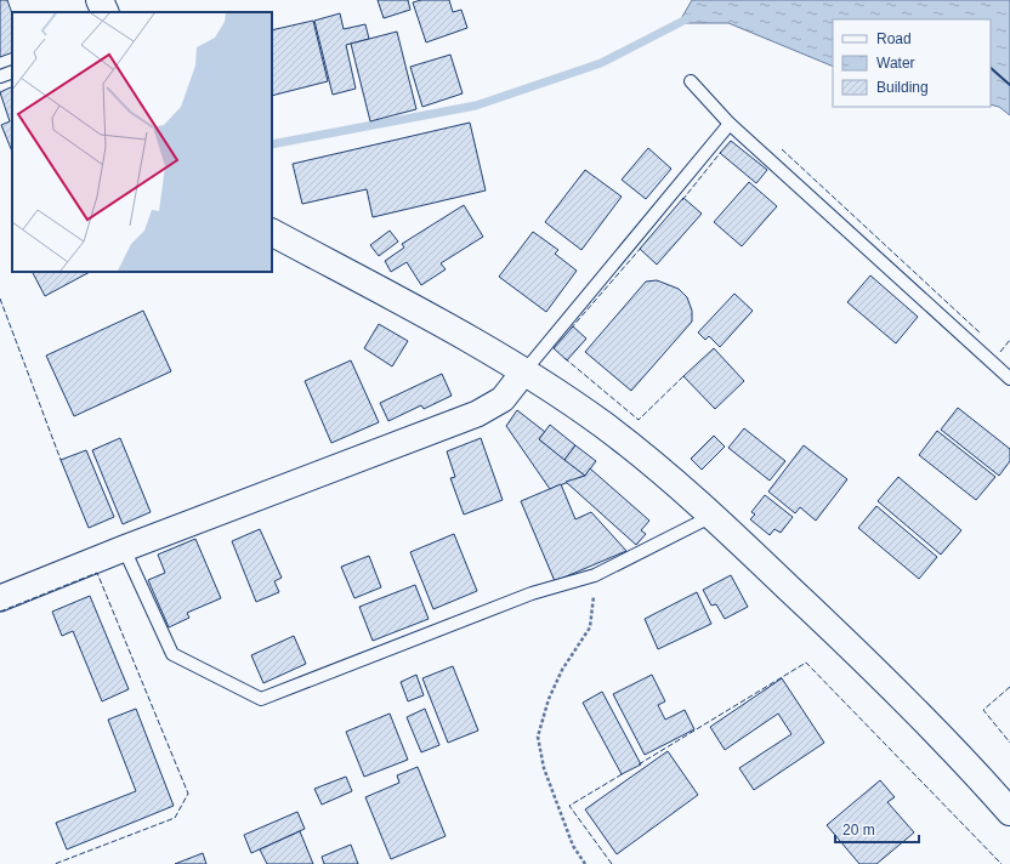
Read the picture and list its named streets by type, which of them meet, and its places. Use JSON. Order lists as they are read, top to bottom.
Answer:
{
  "legend": ["Road", "Water", "Building"],
  "scale_bar": "20 m"
}
